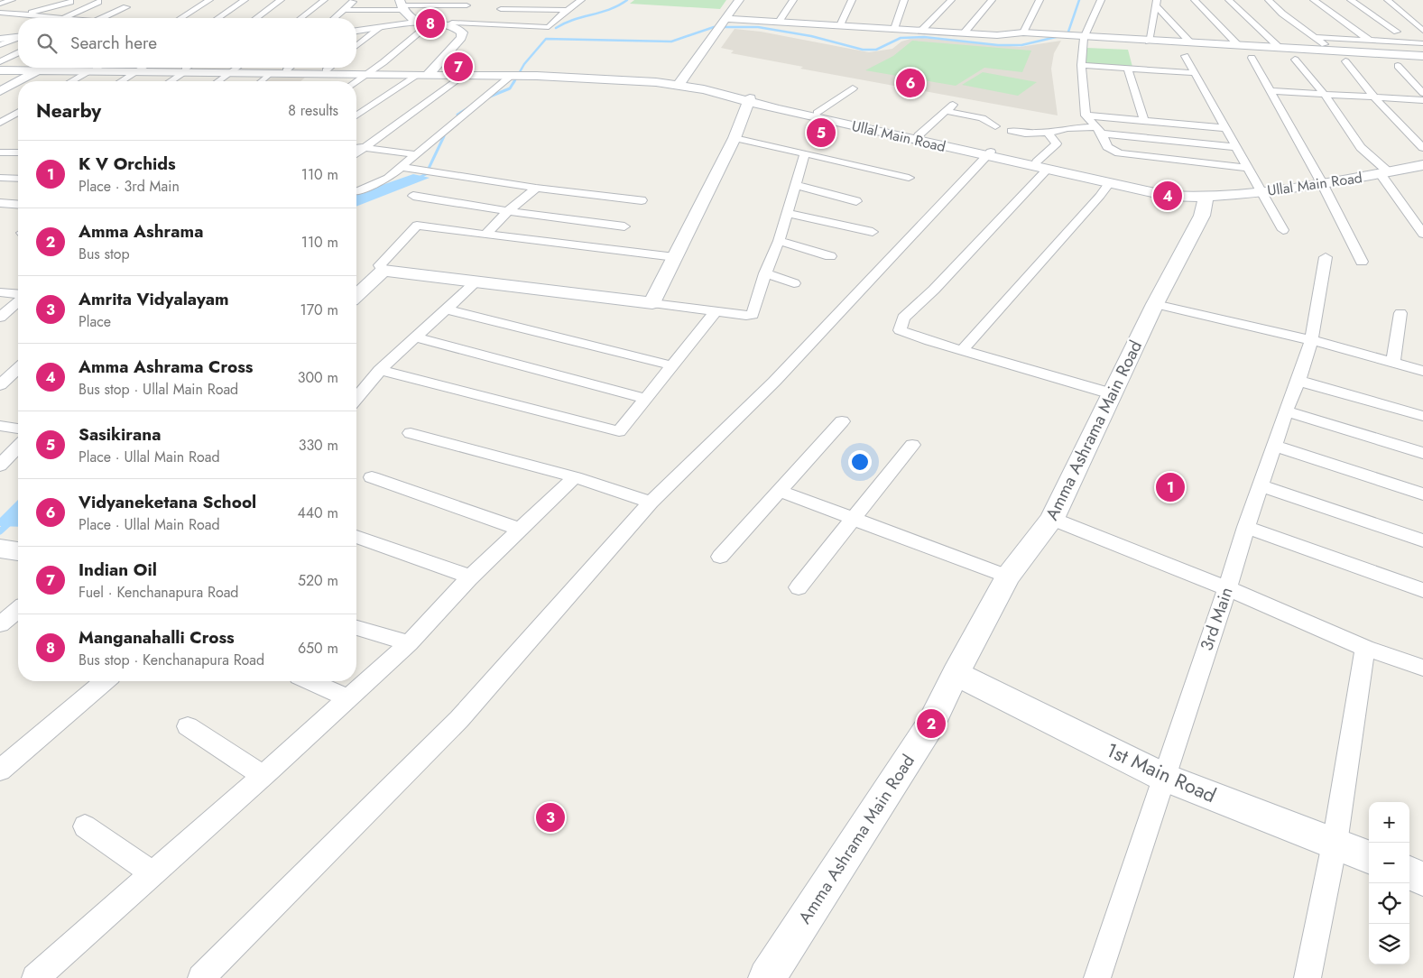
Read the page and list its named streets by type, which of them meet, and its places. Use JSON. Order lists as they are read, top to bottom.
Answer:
{
  "streets": {
    "street": [
      "Ullal Main Road",
      "Amma Ashrama Main Road",
      "3rd Main",
      "1st Main Road"
    ]
  },
  "crossings": [
    ["Ullal Main Road", "Amma Ashrama Main Road"],
    ["Amma Ashrama Main Road", "1st Main Road"],
    ["3rd Main", "1st Main Road"]
  ],
  "page": {
    "pins": [
      "8",
      "7",
      "6",
      "5",
      "4",
      "1",
      "2",
      "3"
    ],
    "search": "Search here",
    "heading": ["Nearby", "8 results"],
    "list": [
      {
        "mark": "1",
        "name": "K V Orchids",
        "note": "Place · 3rd Main",
        "value": "110 m"
      },
      {
        "mark": "2",
        "name": "Amma Ashrama",
        "note": "Bus stop",
        "value": "110 m"
      },
      {
        "mark": "3",
        "name": "Amrita Vidyalayam",
        "note": "Place",
        "value": "170 m"
      },
      {
        "mark": "4",
        "name": "Amma Ashrama Cross",
        "note": "Bus stop · Ullal Main Road",
        "value": "300 m"
      },
      {
        "mark": "5",
        "name": "Sasikirana",
        "note": "Place · Ullal Main Road",
        "value": "330 m"
      },
      {
        "mark": "6",
        "name": "Vidyaneketana School",
        "note": "Place · Ullal Main Road",
        "value": "440 m"
      },
      {
        "mark": "7",
        "name": "Indian Oil",
        "note": "Fuel · Kenchanapura Road",
        "value": "520 m"
      },
      {
        "mark": "8",
        "name": "Manganahalli Cross",
        "note": "Bus stop · Kenchanapura Road",
        "value": "650 m"
      }
    ],
    "map_buttons": ["+", "−"]
  }
}
